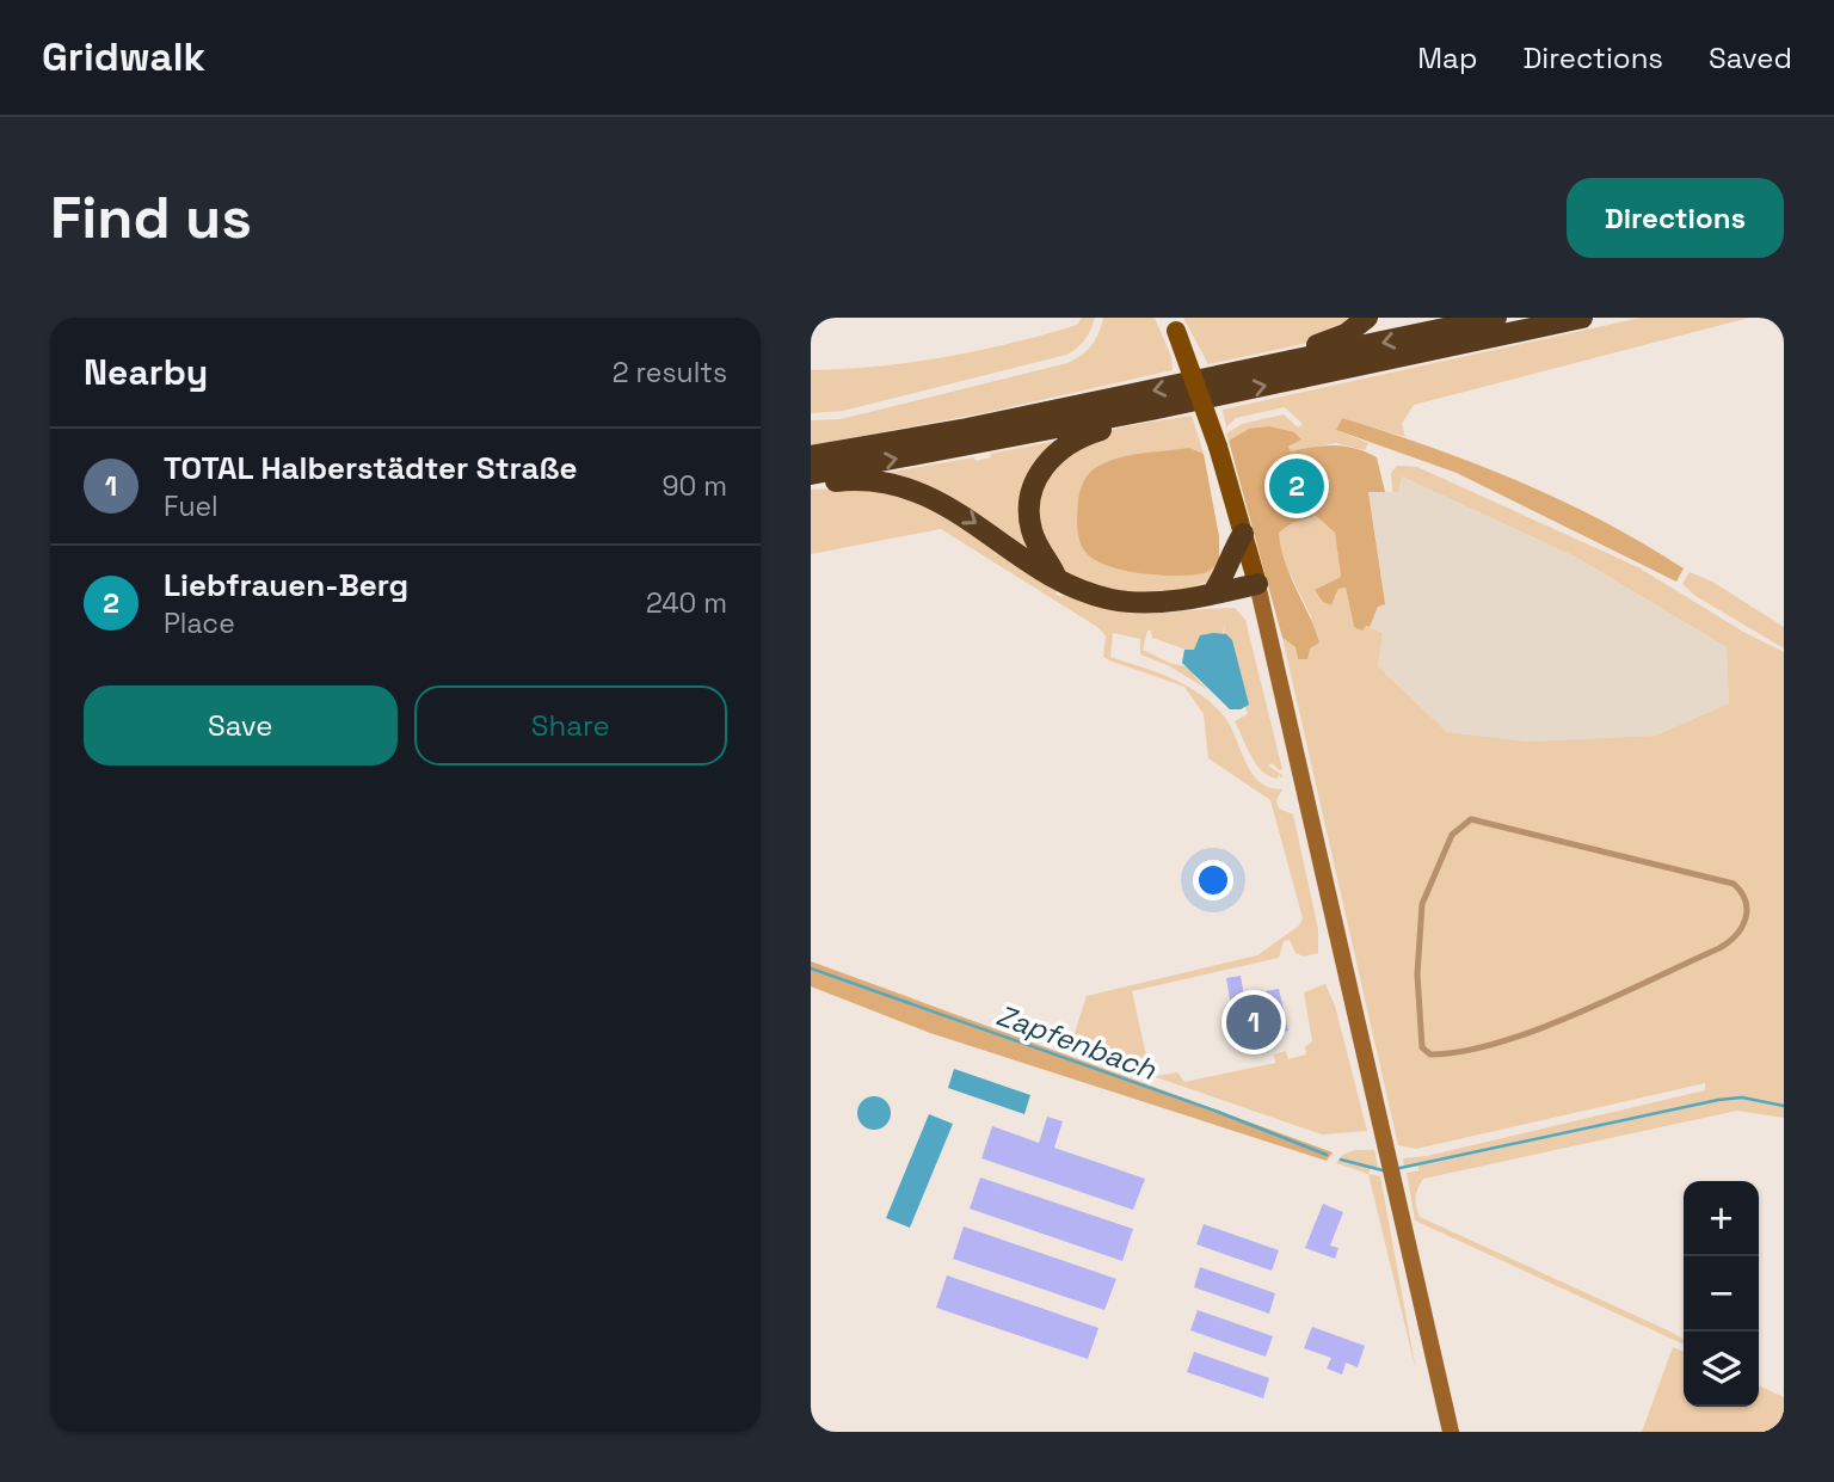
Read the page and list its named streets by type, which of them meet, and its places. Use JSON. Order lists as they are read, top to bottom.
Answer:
{
  "water": ["Zapfenbach"],
  "page": {
    "header": "Gridwalk",
    "nav": ["Map", "Directions", "Saved"],
    "buttons": [
      "Directions",
      ["Save", "Share"]
    ],
    "title": "Find us",
    "heading": ["Nearby", "2 results"],
    "list": [
      {
        "mark": "1",
        "name": "TOTAL Halberstädter Straße",
        "note": "Fuel",
        "value": "90 m"
      },
      {
        "mark": "2",
        "name": "Liebfrauen-Berg",
        "note": "Place",
        "value": "240 m"
      }
    ],
    "pins": ["2", "1"],
    "map_buttons": ["+", "−"]
  }
}
